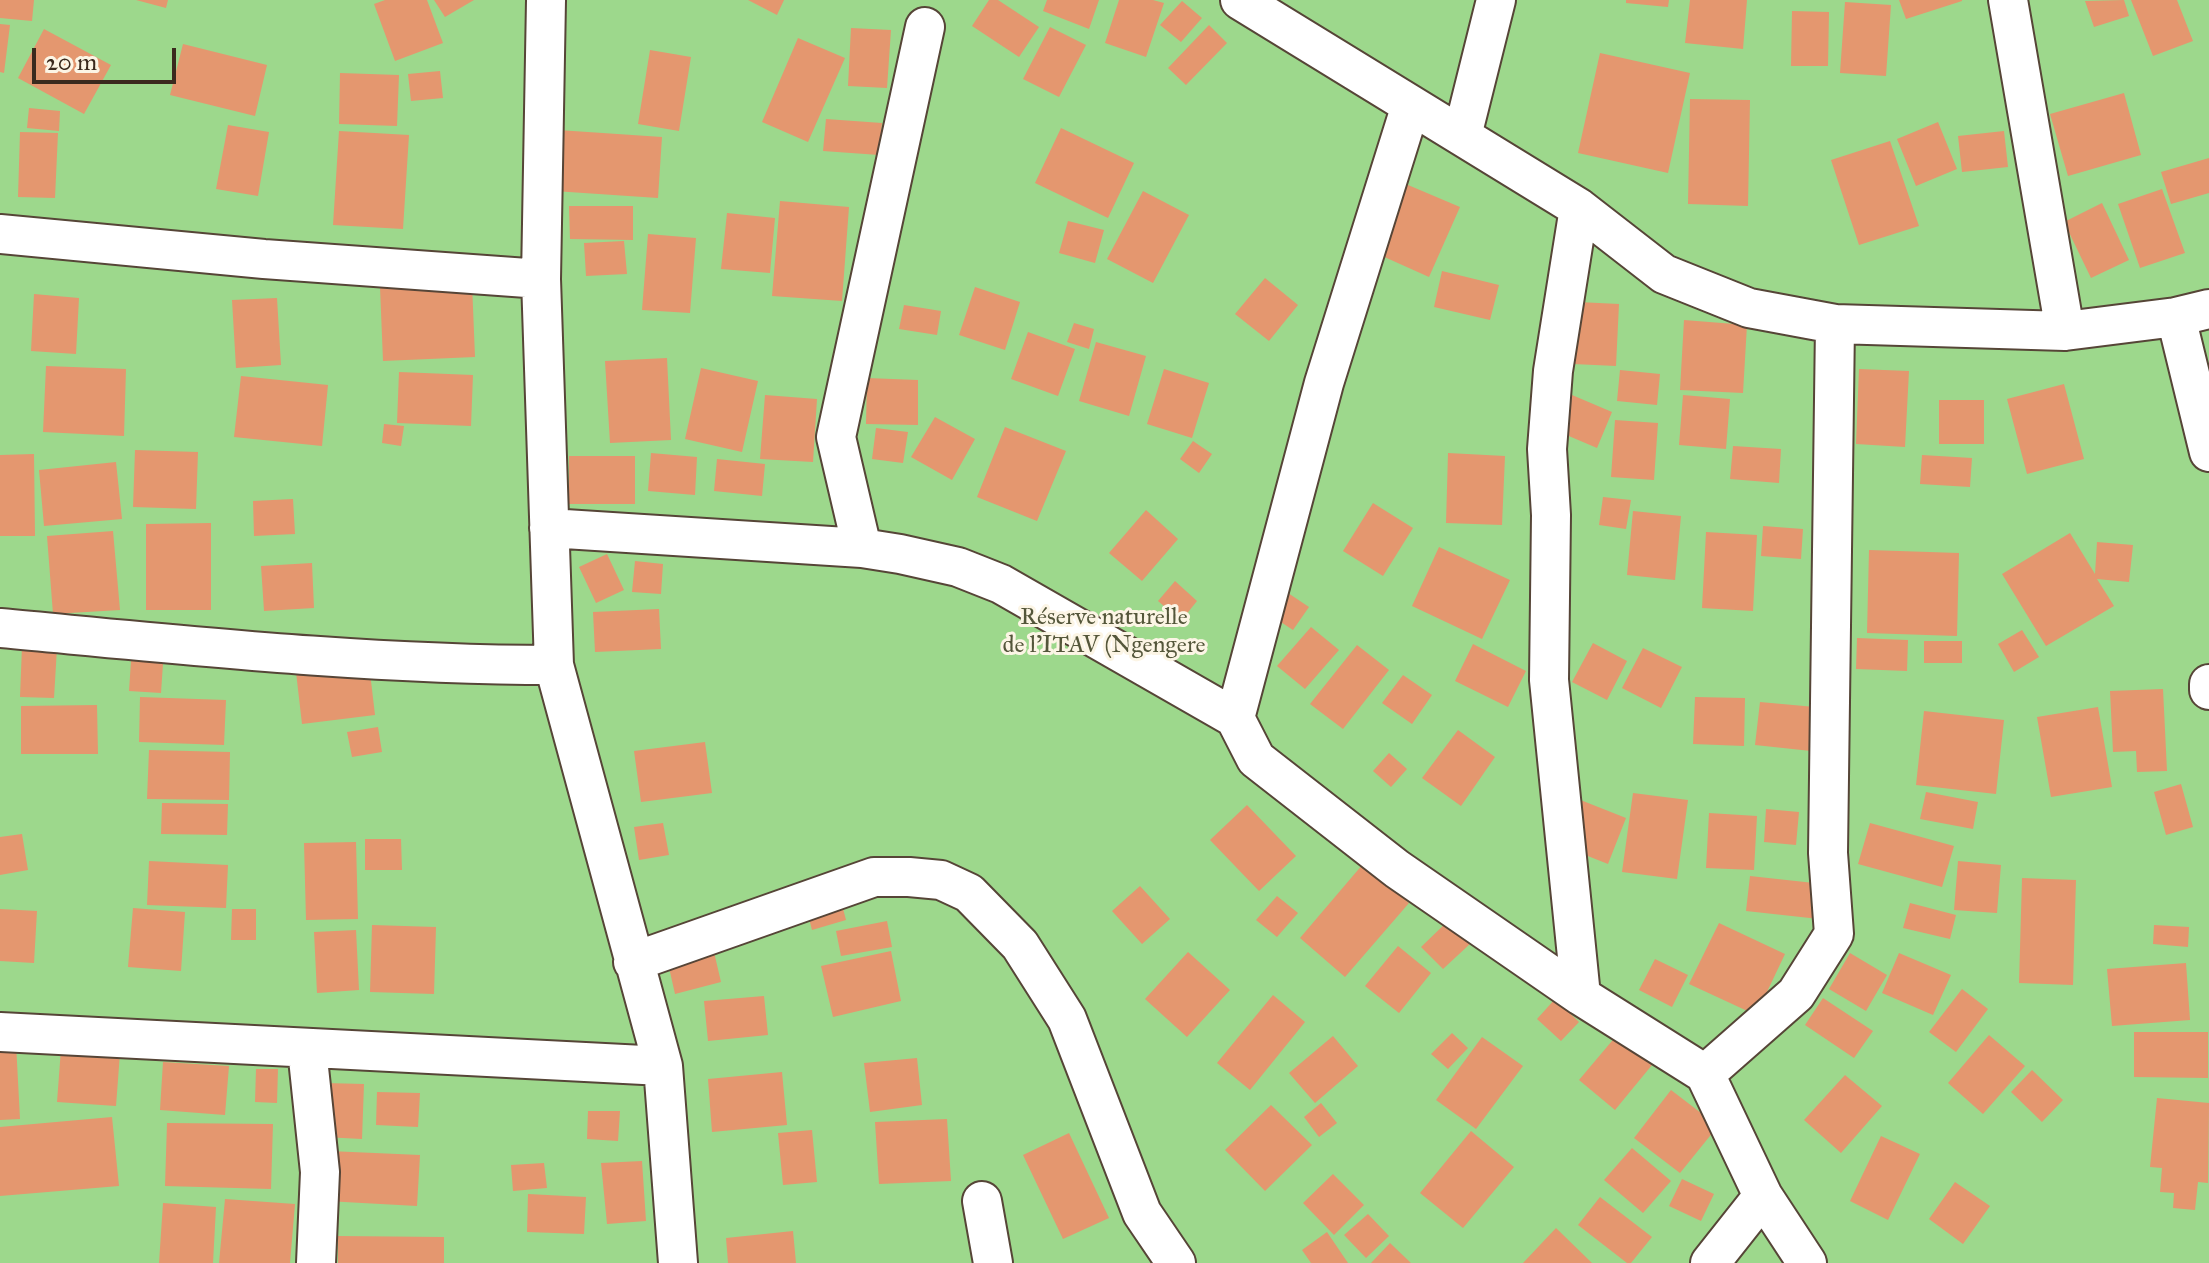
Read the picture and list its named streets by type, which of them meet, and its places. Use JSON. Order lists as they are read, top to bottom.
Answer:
{
  "parks": ["Réserve naturelle de l'ITAV (Ngengere"],
  "scale_bar": "20 m"
}
